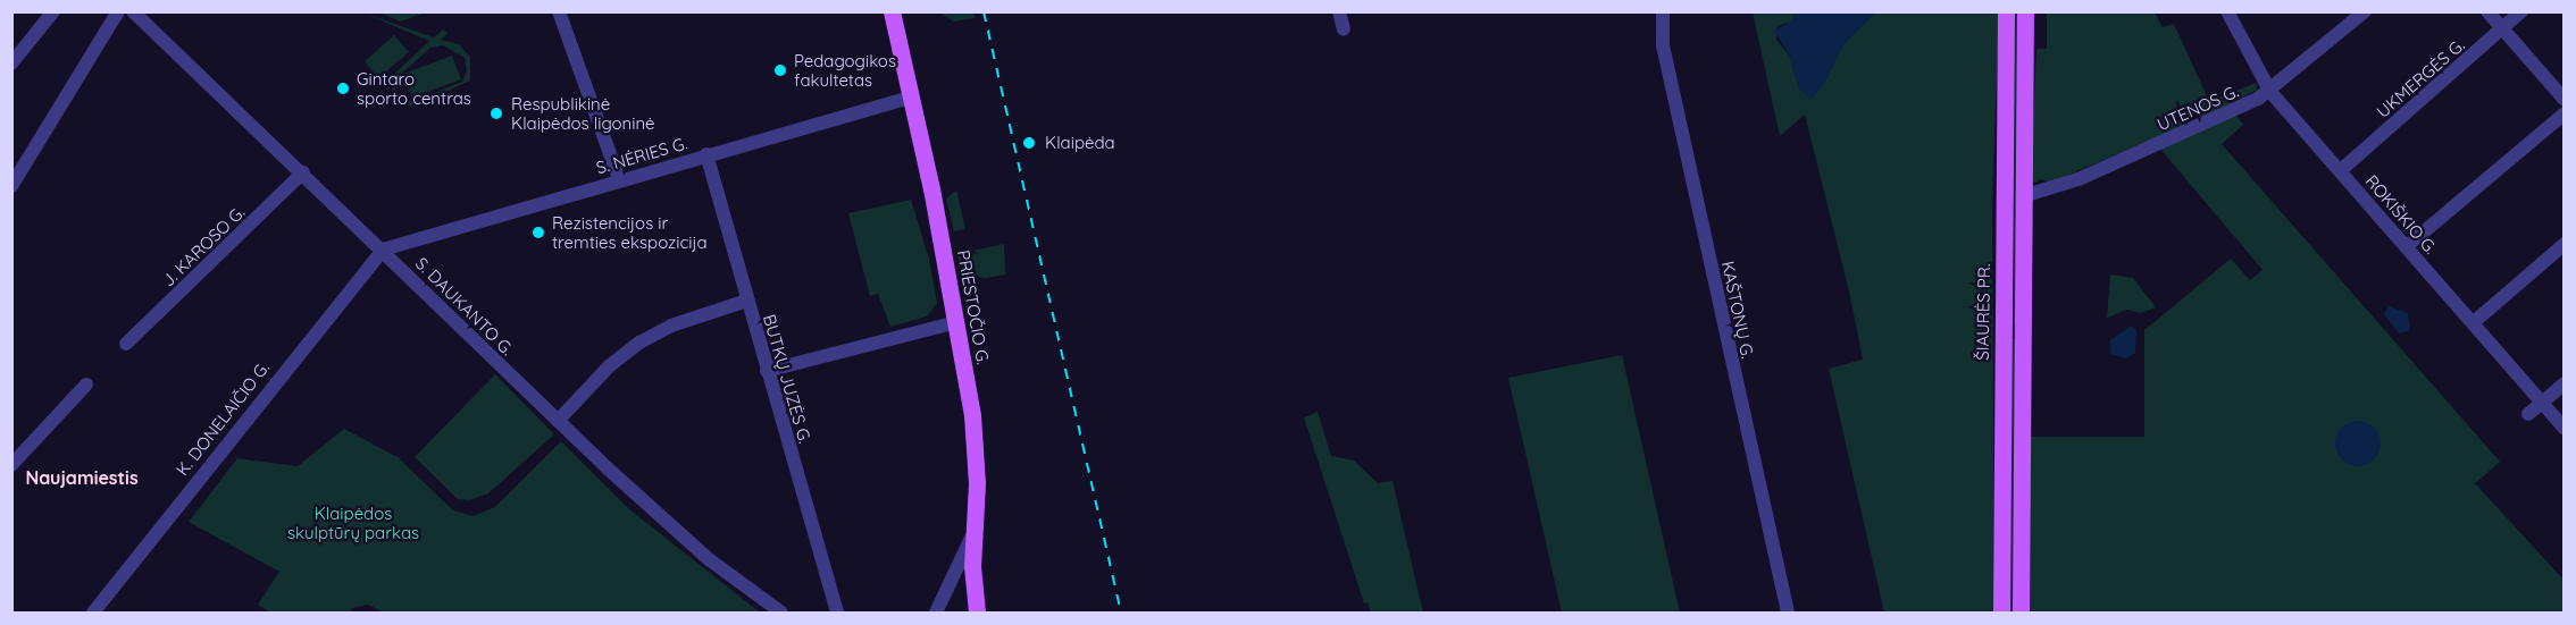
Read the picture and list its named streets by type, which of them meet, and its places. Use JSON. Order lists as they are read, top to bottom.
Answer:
{
  "streets": {
    "main road": ["PRIESTOČIO G.", "ŠIAURĖS PR."],
    "street": [
      "UKMERGĖS G.",
      "UTENOS G.",
      "S. NĖRIES G.",
      "ROKIŠKIO G.",
      "J. KAROSO G.",
      "S. DAUKANTO G.",
      "KAŠTONŲ G.",
      "BUTKŲ JUZĖS G.",
      "K. DONELAIČIO G."
    ]
  },
  "crossings": [
    ["UKMERGĖS G.", "ROKIŠKIO G."],
    ["UTENOS G.", "ROKIŠKIO G."],
    ["S. NĖRIES G.", "S. DAUKANTO G."],
    ["S. NĖRIES G.", "PRIESTOČIO G."],
    ["S. NĖRIES G.", "BUTKŲ JUZĖS G."],
    ["S. NĖRIES G.", "K. DONELAIČIO G."],
    ["J. KAROSO G.", "S. DAUKANTO G."],
    ["S. DAUKANTO G.", "K. DONELAIČIO G."]
  ],
  "districts": ["Naujamiestis"],
  "parks": ["Klaipėdos skulptūrų parkas"],
  "places": [
    "Pedagogikos fakultetas",
    "Gintaro sporto centras",
    "Respublikinė Klaipėdos ligoninė",
    "Klaipėda",
    "Rezistencijos ir tremties ekspozicija"
  ]
}
